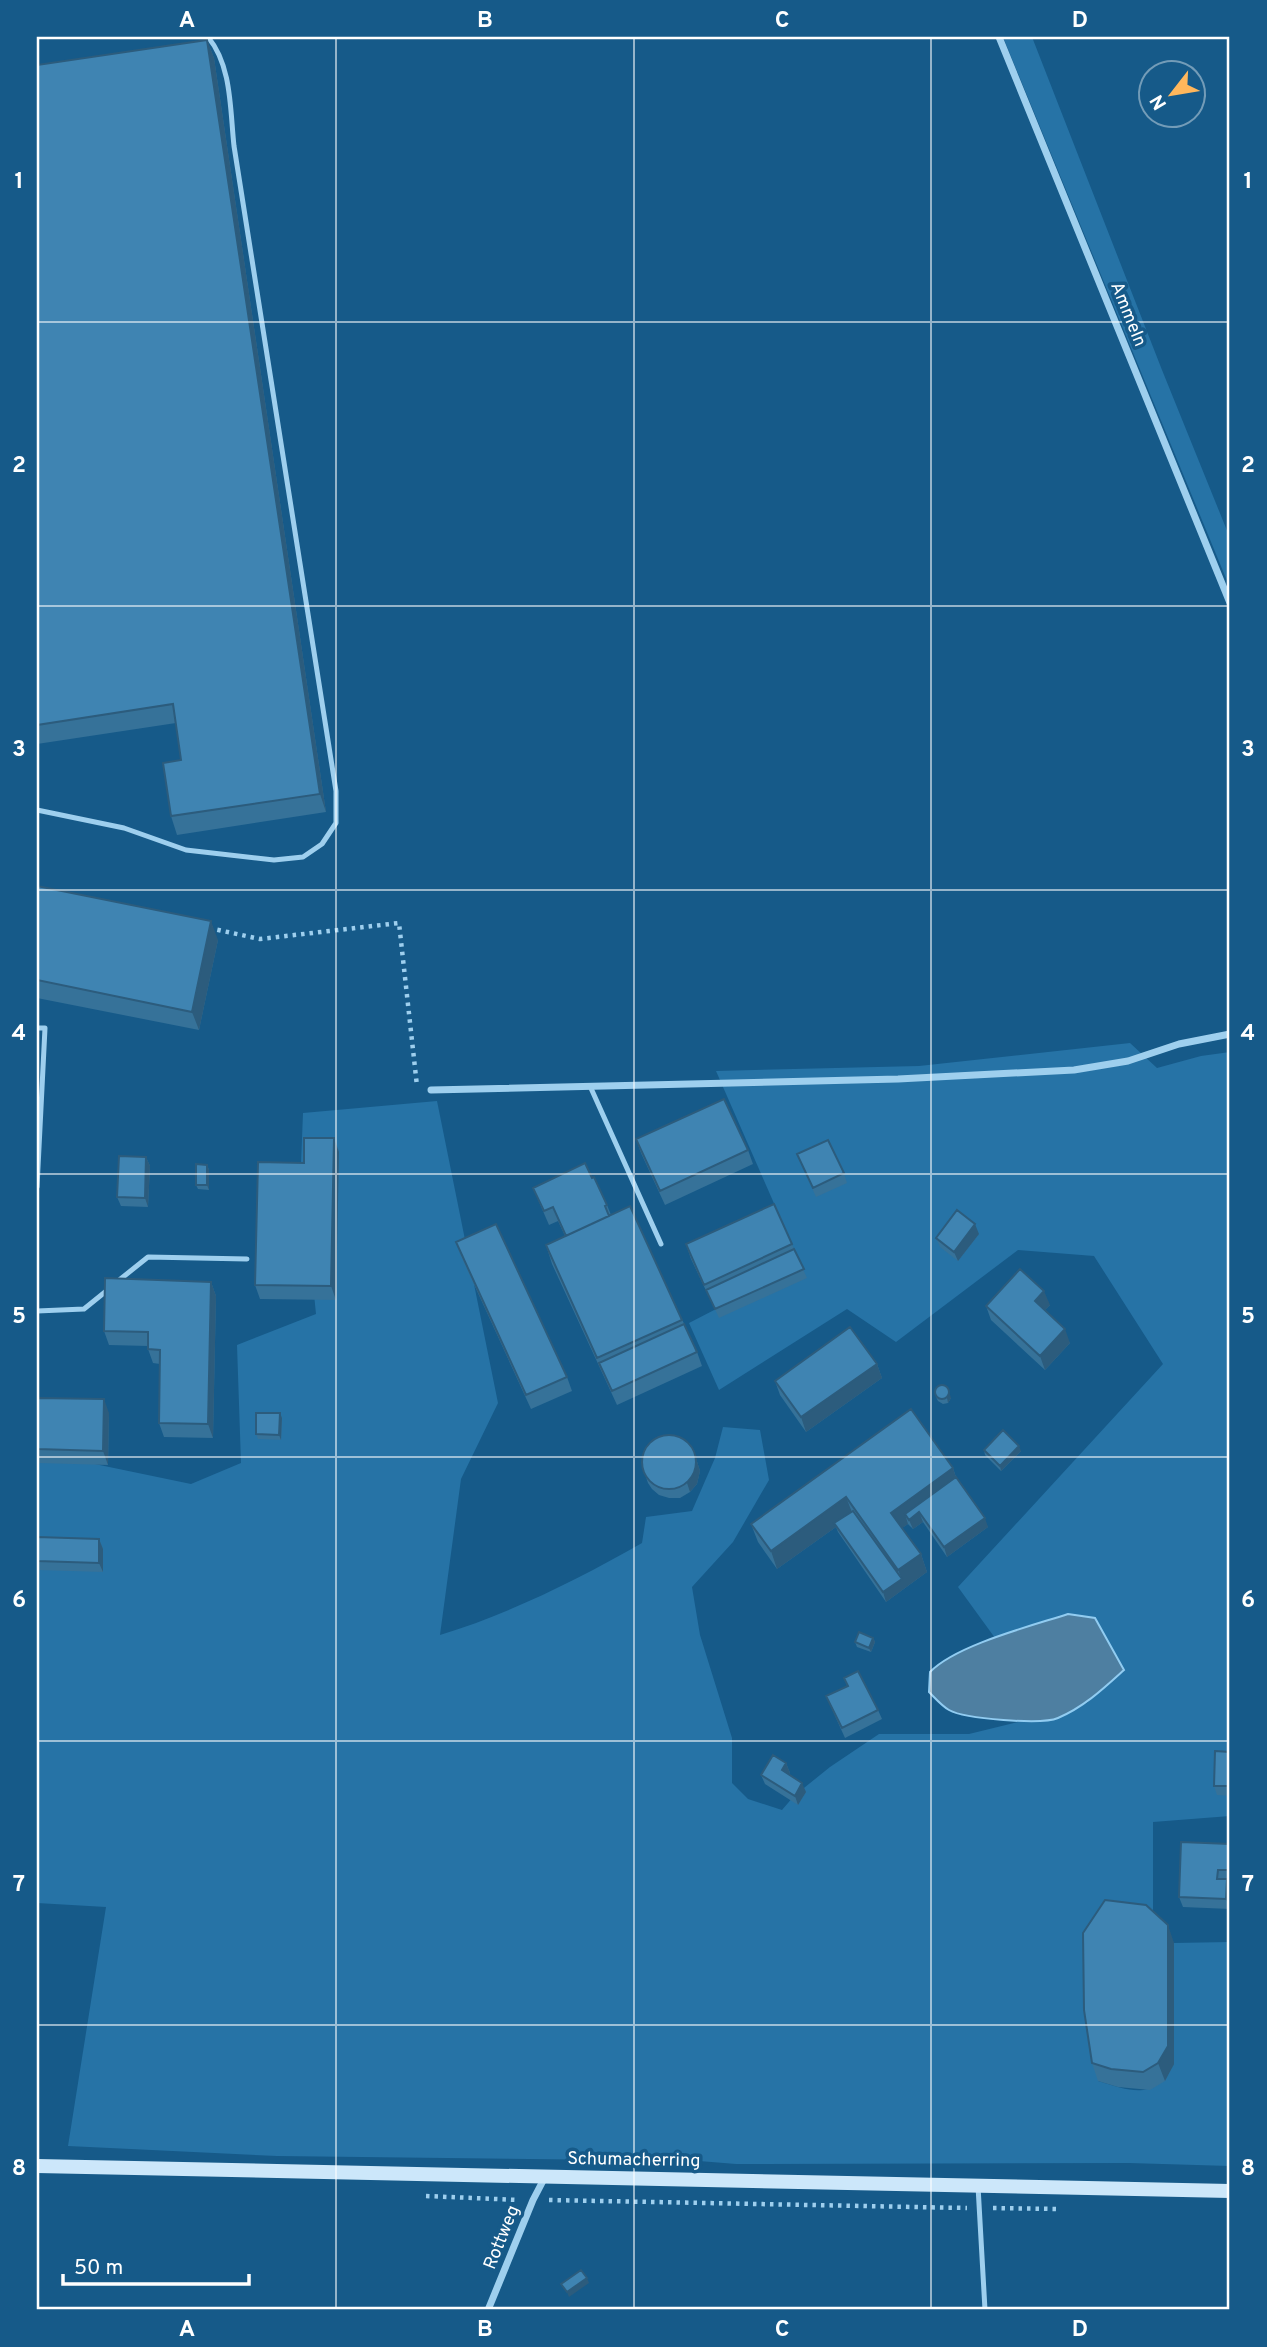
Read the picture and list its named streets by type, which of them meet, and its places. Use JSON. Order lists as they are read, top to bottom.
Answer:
{
  "streets": {
    "main road": ["Schumacherring"],
    "street": ["Ammeln", "Rottweg"]
  },
  "crossings": [
    ["Schumacherring", "Rottweg"]
  ],
  "scale_bar": "50 m",
  "north": "bottom left",
  "grid": {
    "columns": [
      "A",
      "B",
      "C",
      "D"
    ],
    "rows": [
      "1",
      "2",
      "3",
      "4",
      "5",
      "6",
      "7",
      "8"
    ]
  }
}
